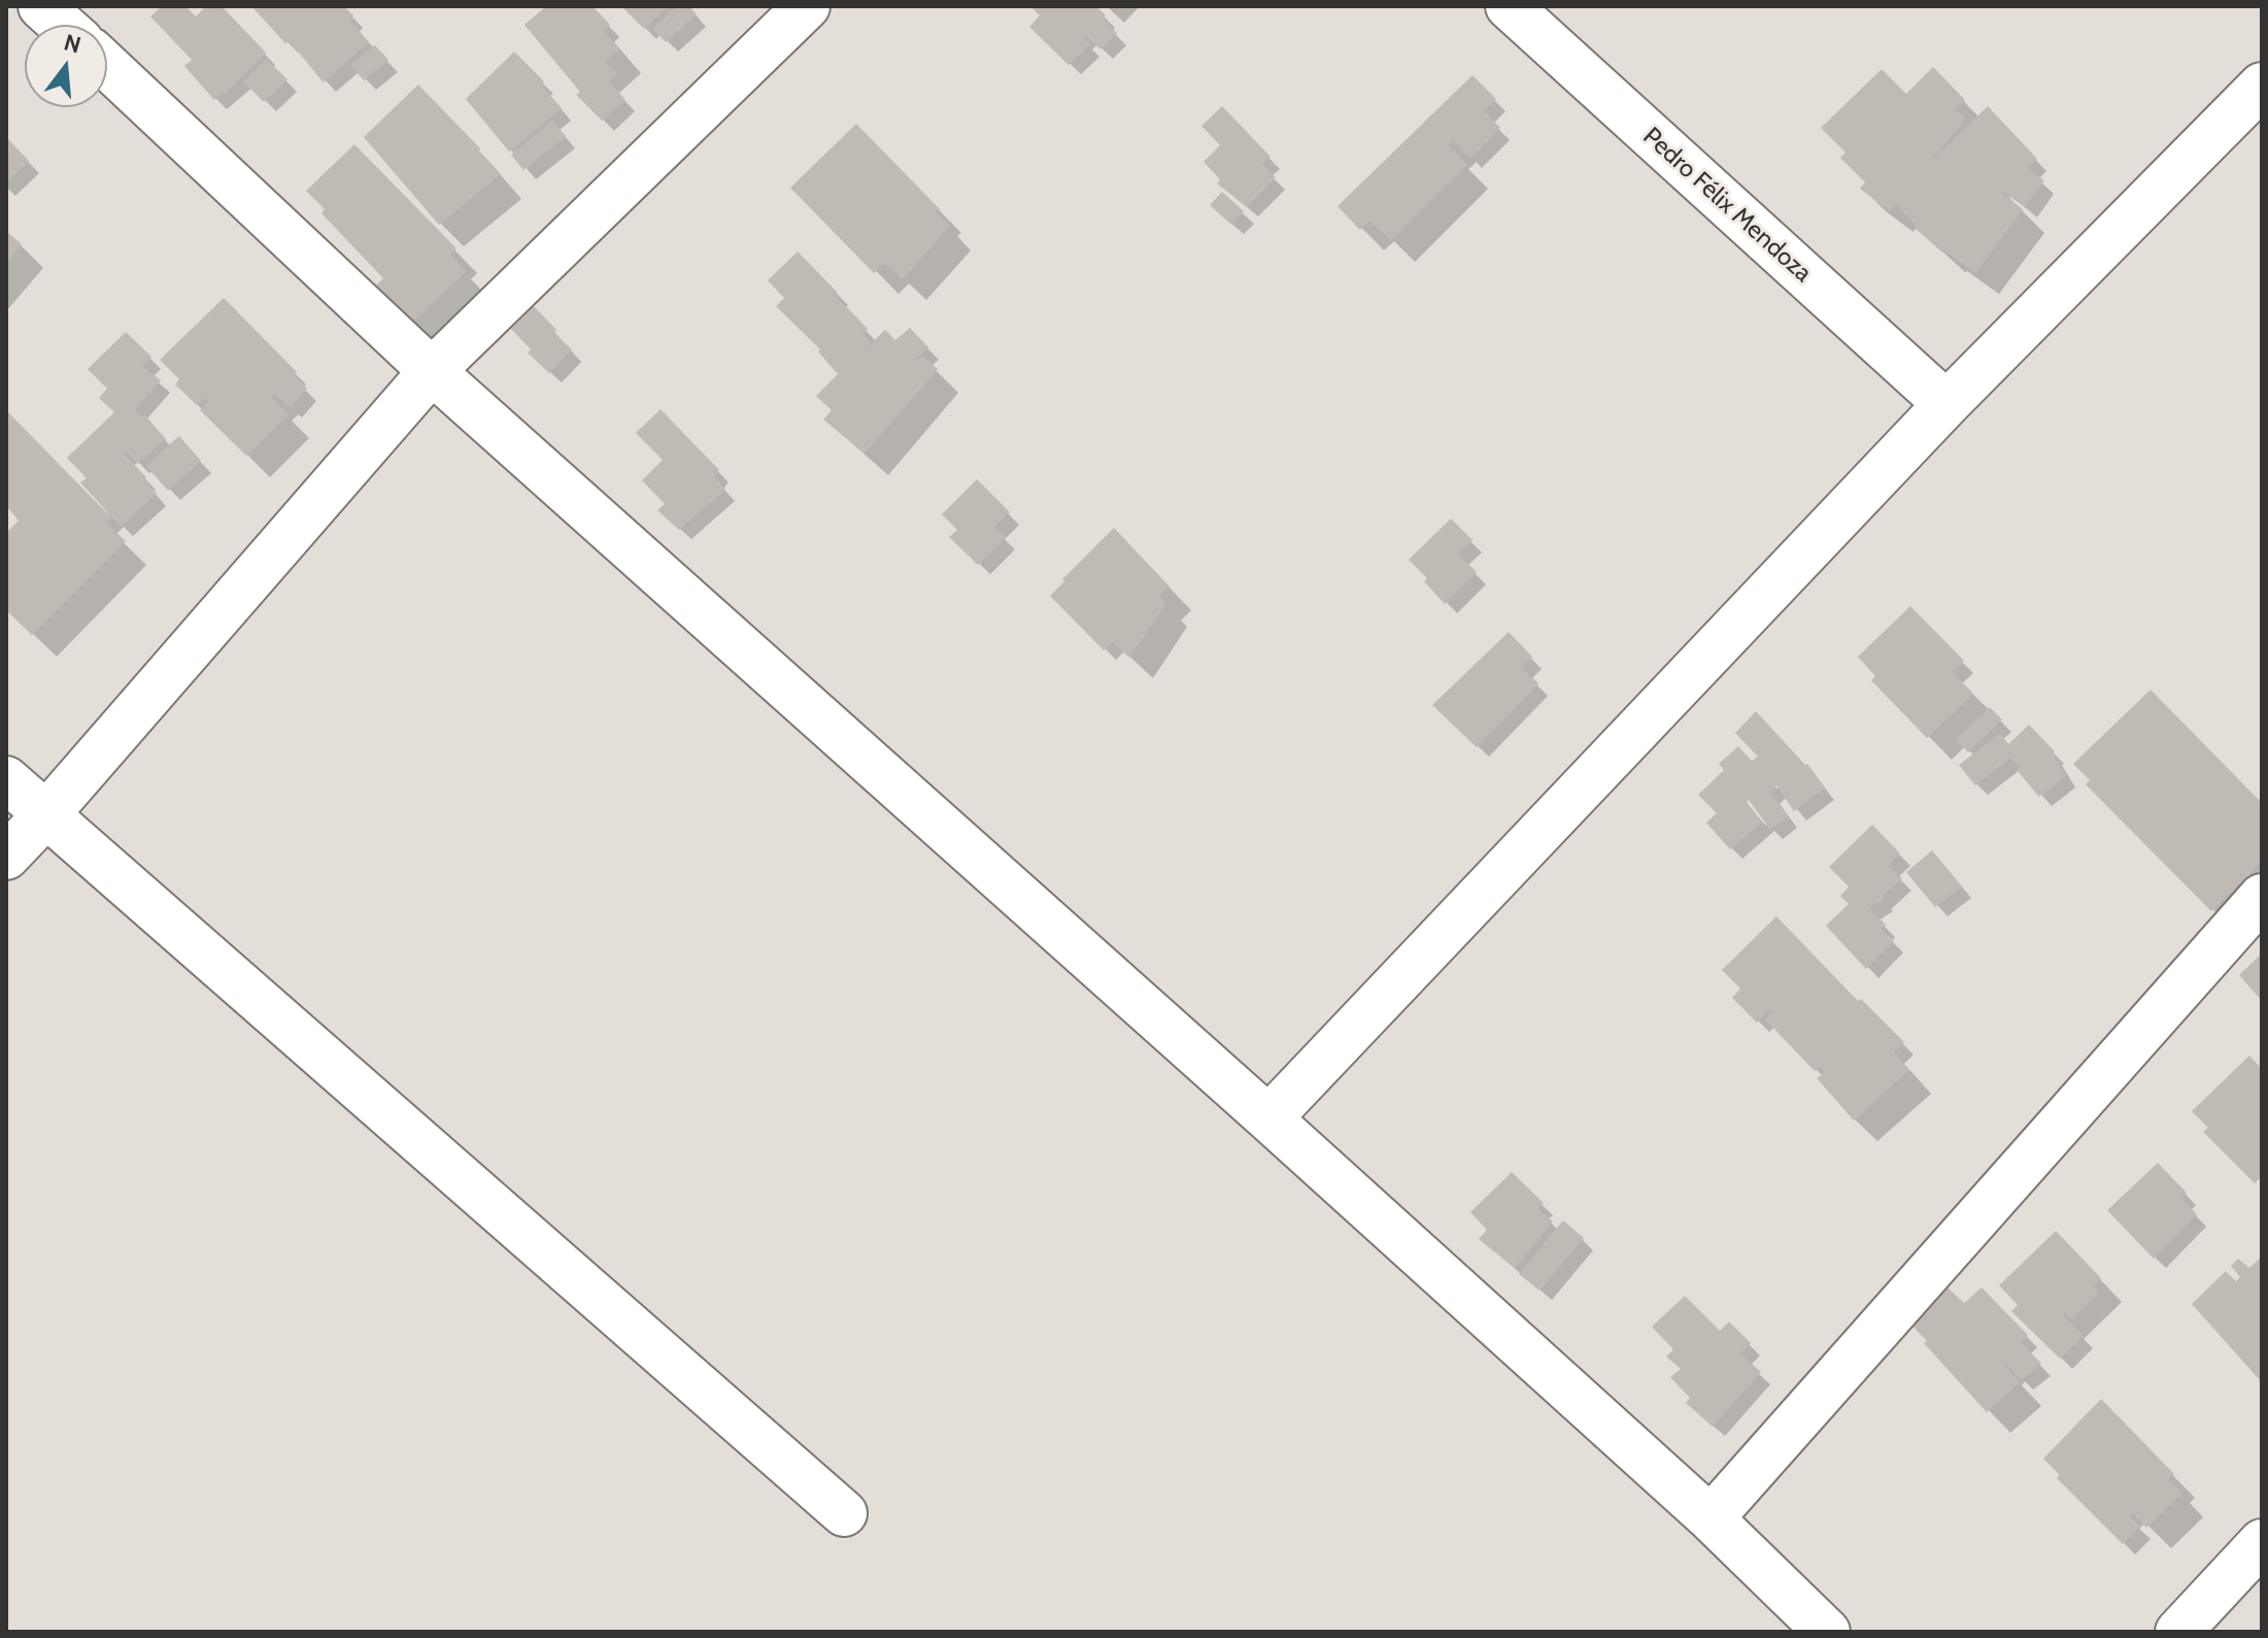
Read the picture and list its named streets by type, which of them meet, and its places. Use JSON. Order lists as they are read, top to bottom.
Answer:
{
  "streets": {
    "street": ["Pedro Félix Mendoza"]
  },
  "north": "top"
}
